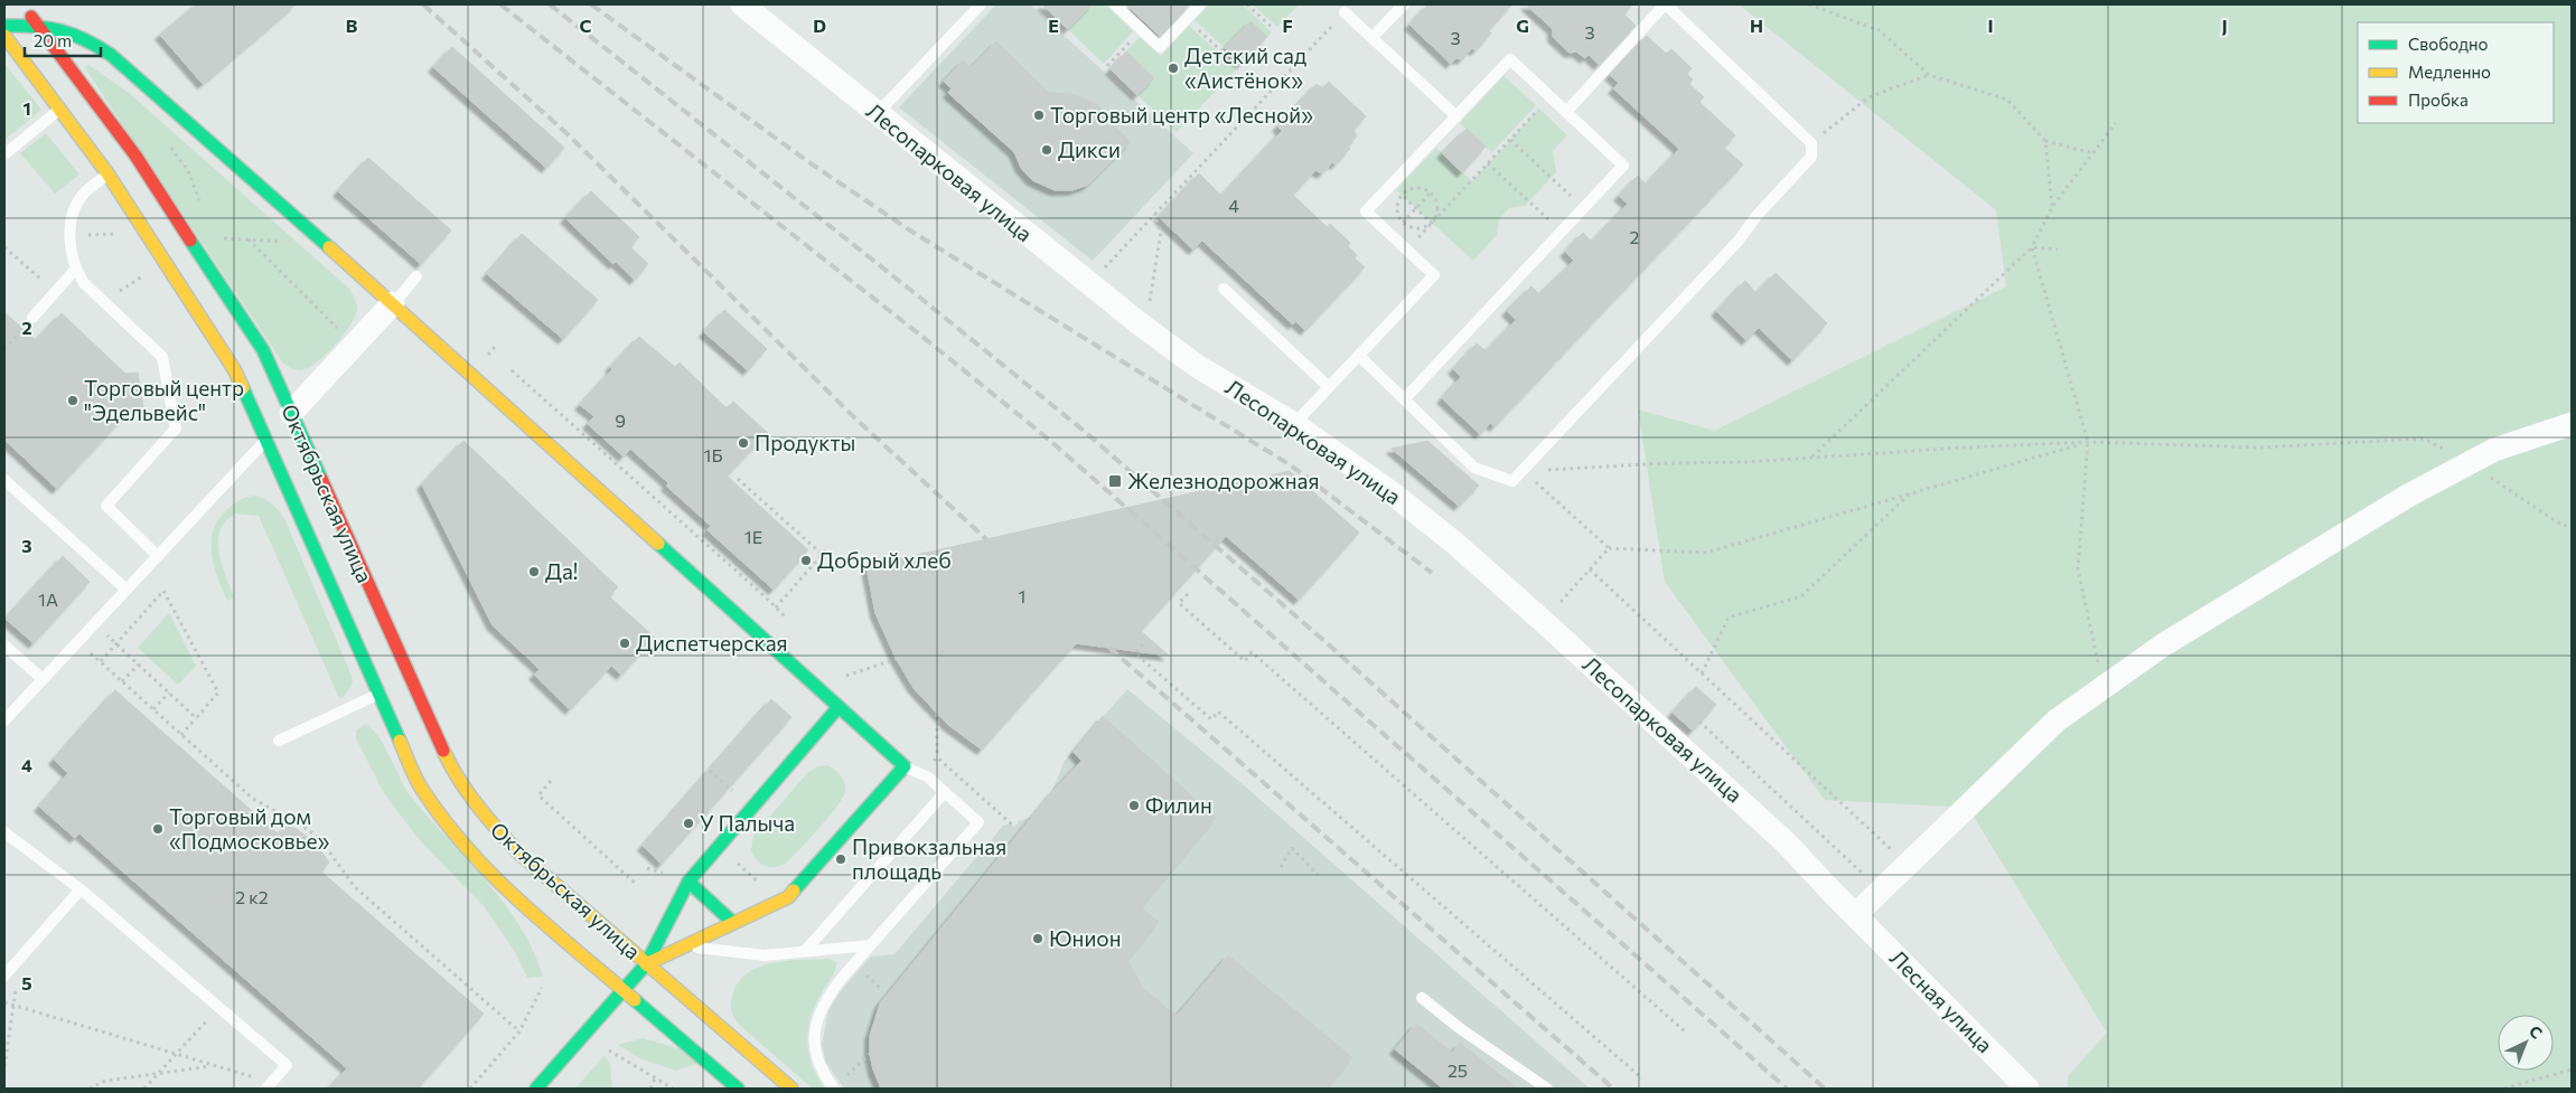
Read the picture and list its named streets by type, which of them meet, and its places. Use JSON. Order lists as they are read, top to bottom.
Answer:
{
  "streets": {
    "main road": ["Октябрьская улица"],
    "street": ["Лесопарковая улица", "Лесная улица"]
  },
  "crossings": [
    ["Лесопарковая улица", "Лесная улица"]
  ],
  "places": {
    "other": [
      "Детский сад «Аистёнок»",
      "Торговый центр «Лесной»",
      "Дикси",
      "Торговый центр \"Эдельвейс\"",
      "Продукты",
      "Добрый хлеб",
      "Да!",
      "Диспетчерская",
      "Филин",
      "У Палыча",
      "Торговый дом «Подмосковье»",
      "Привокзальная площадь",
      "Юнион"
    ],
    "transit": ["Железнодорожная"]
  },
  "house_numbers": [
    "3",
    "3",
    "4",
    "2",
    "9",
    "1Б",
    "1Е",
    "1",
    "1А",
    "2 к2",
    "25"
  ],
  "legend": ["Свободно", "Медленно", "Пробка"],
  "scale_bar": "20 m",
  "north": "top right",
  "grid": {
    "columns": [
      "B",
      "C",
      "D",
      "E",
      "F",
      "G",
      "H",
      "I",
      "J"
    ],
    "rows": [
      "1",
      "2",
      "3",
      "4",
      "5"
    ]
  }
}
